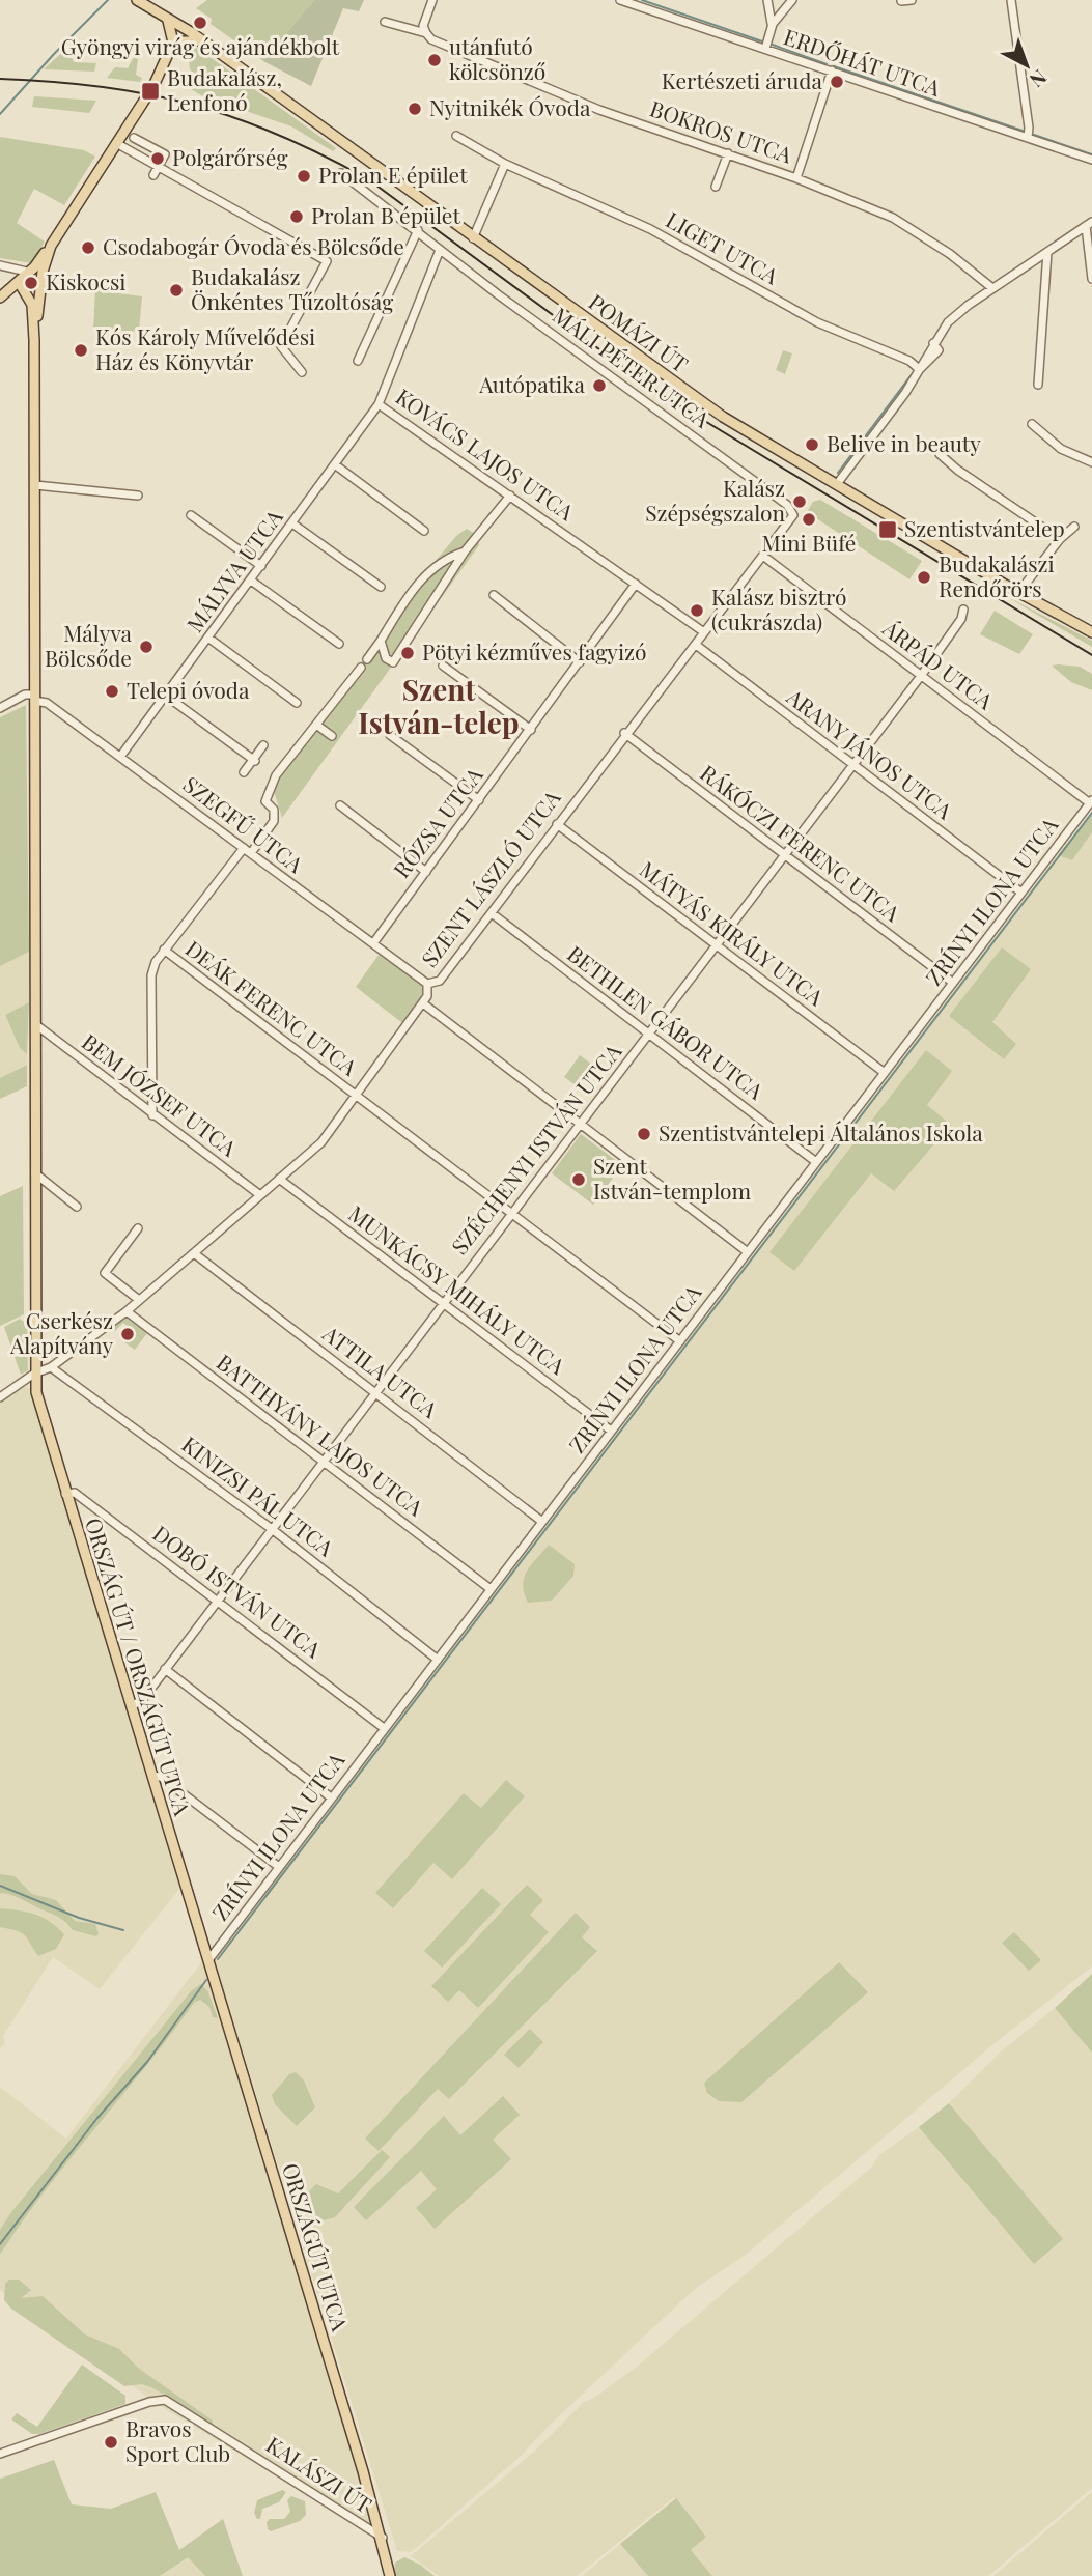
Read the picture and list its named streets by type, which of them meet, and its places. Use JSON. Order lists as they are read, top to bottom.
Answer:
{
  "streets": {
    "main road": [
      "POMÁZI ÚT",
      "ORSZÁG ÚT / ORSZÁGÚT UTCA",
      "ORSZÁGÚT UTCA",
      "KALÁSZI ÚT"
    ],
    "street": [
      "ERDŐHÁT UTCA",
      "BOKROS UTCA",
      "LIGET UTCA",
      "MÁLI PÉTER UTCA",
      "KOVÁCS LAJOS UTCA",
      "MÁLYVA UTCA",
      "ÁRPÁD UTCA",
      "ARANY JÁNOS UTCA",
      "RÓZSA UTCA",
      "SZEGFŰ UTCA",
      "RÁKÓCZI FERENC UTCA",
      "SZENT LÁSZLÓ UTCA",
      "ZRÍNYI ILONA UTCA",
      "MÁTYÁS KIRÁLY UTCA",
      "DEÁK FERENC UTCA",
      "BETHLEN GÁBOR UTCA",
      "BEM JÓZSEF UTCA",
      "SZÉCHENYI ISTVÁN UTCA",
      "MUNKÁCSY MIHÁLY UTCA",
      "ATTILA UTCA",
      "BATTHYÁNY LAJOS UTCA",
      "KINIZSI PÁL UTCA",
      "DOBÓ ISTVÁN UTCA"
    ]
  },
  "crossings": [
    ["MÁLI PÉTER UTCA", "KOVÁCS LAJOS UTCA"],
    ["MÁLI PÉTER UTCA", "SZENT LÁSZLÓ UTCA"],
    ["KOVÁCS LAJOS UTCA", "MÁLYVA UTCA"],
    ["KOVÁCS LAJOS UTCA", "RÓZSA UTCA"],
    ["KOVÁCS LAJOS UTCA", "SZENT LÁSZLÓ UTCA"],
    ["MÁLYVA UTCA", "SZEGFŰ UTCA"],
    ["ÁRPÁD UTCA", "SZENT LÁSZLÓ UTCA"],
    ["ÁRPÁD UTCA", "ZRÍNYI ILONA UTCA"],
    ["ÁRPÁD UTCA", "SZÉCHENYI ISTVÁN UTCA"],
    ["ARANY JÁNOS UTCA", "SZENT LÁSZLÓ UTCA"],
    ["ARANY JÁNOS UTCA", "ZRÍNYI ILONA UTCA"],
    ["ARANY JÁNOS UTCA", "SZÉCHENYI ISTVÁN UTCA"],
    ["RÓZSA UTCA", "SZEGFŰ UTCA"],
    ["SZEGFŰ UTCA", "SZENT LÁSZLÓ UTCA"],
    ["SZEGFŰ UTCA", "ORSZÁG ÚT / ORSZÁGÚT UTCA"],
    ["RÁKÓCZI FERENC UTCA", "SZENT LÁSZLÓ UTCA"],
    ["RÁKÓCZI FERENC UTCA", "ZRÍNYI ILONA UTCA"],
    ["RÁKÓCZI FERENC UTCA", "SZÉCHENYI ISTVÁN UTCA"],
    ["SZENT LÁSZLÓ UTCA", "MÁTYÁS KIRÁLY UTCA"],
    ["SZENT LÁSZLÓ UTCA", "DEÁK FERENC UTCA"],
    ["SZENT LÁSZLÓ UTCA", "BETHLEN GÁBOR UTCA"],
    ["SZENT LÁSZLÓ UTCA", "BEM JÓZSEF UTCA"],
    ["SZENT LÁSZLÓ UTCA", "MUNKÁCSY MIHÁLY UTCA"],
    ["SZENT LÁSZLÓ UTCA", "ATTILA UTCA"],
    ["SZENT LÁSZLÓ UTCA", "BATTHYÁNY LAJOS UTCA"],
    ["SZENT LÁSZLÓ UTCA", "KINIZSI PÁL UTCA"],
    ["SZENT LÁSZLÓ UTCA", "ORSZÁG ÚT / ORSZÁGÚT UTCA"],
    ["ZRÍNYI ILONA UTCA", "MÁTYÁS KIRÁLY UTCA"],
    ["ZRÍNYI ILONA UTCA", "DEÁK FERENC UTCA"],
    ["ZRÍNYI ILONA UTCA", "BETHLEN GÁBOR UTCA"],
    ["ZRÍNYI ILONA UTCA", "MUNKÁCSY MIHÁLY UTCA"],
    ["ZRÍNYI ILONA UTCA", "ATTILA UTCA"],
    ["ZRÍNYI ILONA UTCA", "BATTHYÁNY LAJOS UTCA"],
    ["ZRÍNYI ILONA UTCA", "KINIZSI PÁL UTCA"],
    ["ZRÍNYI ILONA UTCA", "DOBÓ ISTVÁN UTCA"],
    ["ZRÍNYI ILONA UTCA", "ORSZÁG ÚT / ORSZÁGÚT UTCA"],
    ["ZRÍNYI ILONA UTCA", "ORSZÁGÚT UTCA"],
    ["MÁTYÁS KIRÁLY UTCA", "SZÉCHENYI ISTVÁN UTCA"],
    ["DEÁK FERENC UTCA", "SZÉCHENYI ISTVÁN UTCA"],
    ["BETHLEN GÁBOR UTCA", "SZÉCHENYI ISTVÁN UTCA"],
    ["BEM JÓZSEF UTCA", "ORSZÁG ÚT / ORSZÁGÚT UTCA"],
    ["SZÉCHENYI ISTVÁN UTCA", "MUNKÁCSY MIHÁLY UTCA"],
    ["SZÉCHENYI ISTVÁN UTCA", "ATTILA UTCA"],
    ["SZÉCHENYI ISTVÁN UTCA", "BATTHYÁNY LAJOS UTCA"],
    ["SZÉCHENYI ISTVÁN UTCA", "KINIZSI PÁL UTCA"],
    ["SZÉCHENYI ISTVÁN UTCA", "DOBÓ ISTVÁN UTCA"],
    ["SZÉCHENYI ISTVÁN UTCA", "ORSZÁG ÚT / ORSZÁGÚT UTCA"],
    ["DOBÓ ISTVÁN UTCA", "ORSZÁG ÚT / ORSZÁGÚT UTCA"],
    ["ORSZÁG ÚT / ORSZÁGÚT UTCA", "ORSZÁGÚT UTCA"],
    ["ORSZÁGÚT UTCA", "KALÁSZI ÚT"]
  ],
  "districts": ["Szent István-telep"],
  "places": {
    "other": [
      "Gyöngyi virág és ajándékbolt",
      "utánfutó kölcsönző",
      "Kertészeti áruda",
      "Nyitnikék Óvoda",
      "Polgárőrség",
      "Prolan E épület",
      "Prolan B épület",
      "Csodabogár Óvoda és Bölcsőde",
      "Kiskocsi",
      "Budakalász Önkéntes Tűzoltóság",
      "Kós Károly Művelődési Ház és Könyvtár",
      "Autópatika",
      "Belive in beauty",
      "Kalász Szépségszalon",
      "Mini Büfé",
      "Budakalászi Rendőrörs",
      "Kalász bisztró (cukrászda)",
      "Mályva Bölcsőde",
      "Pötyi kézműves fagyizó",
      "Telepi óvoda",
      "Szentistvántelepi Általános Iskola",
      "Szent István-templom",
      "Cserkész Alapítvány",
      "Bravos Sport Club"
    ],
    "transit": ["Budakalász, Lenfonó", "Szentistvántelep"]
  },
  "north": "bottom right"
}
